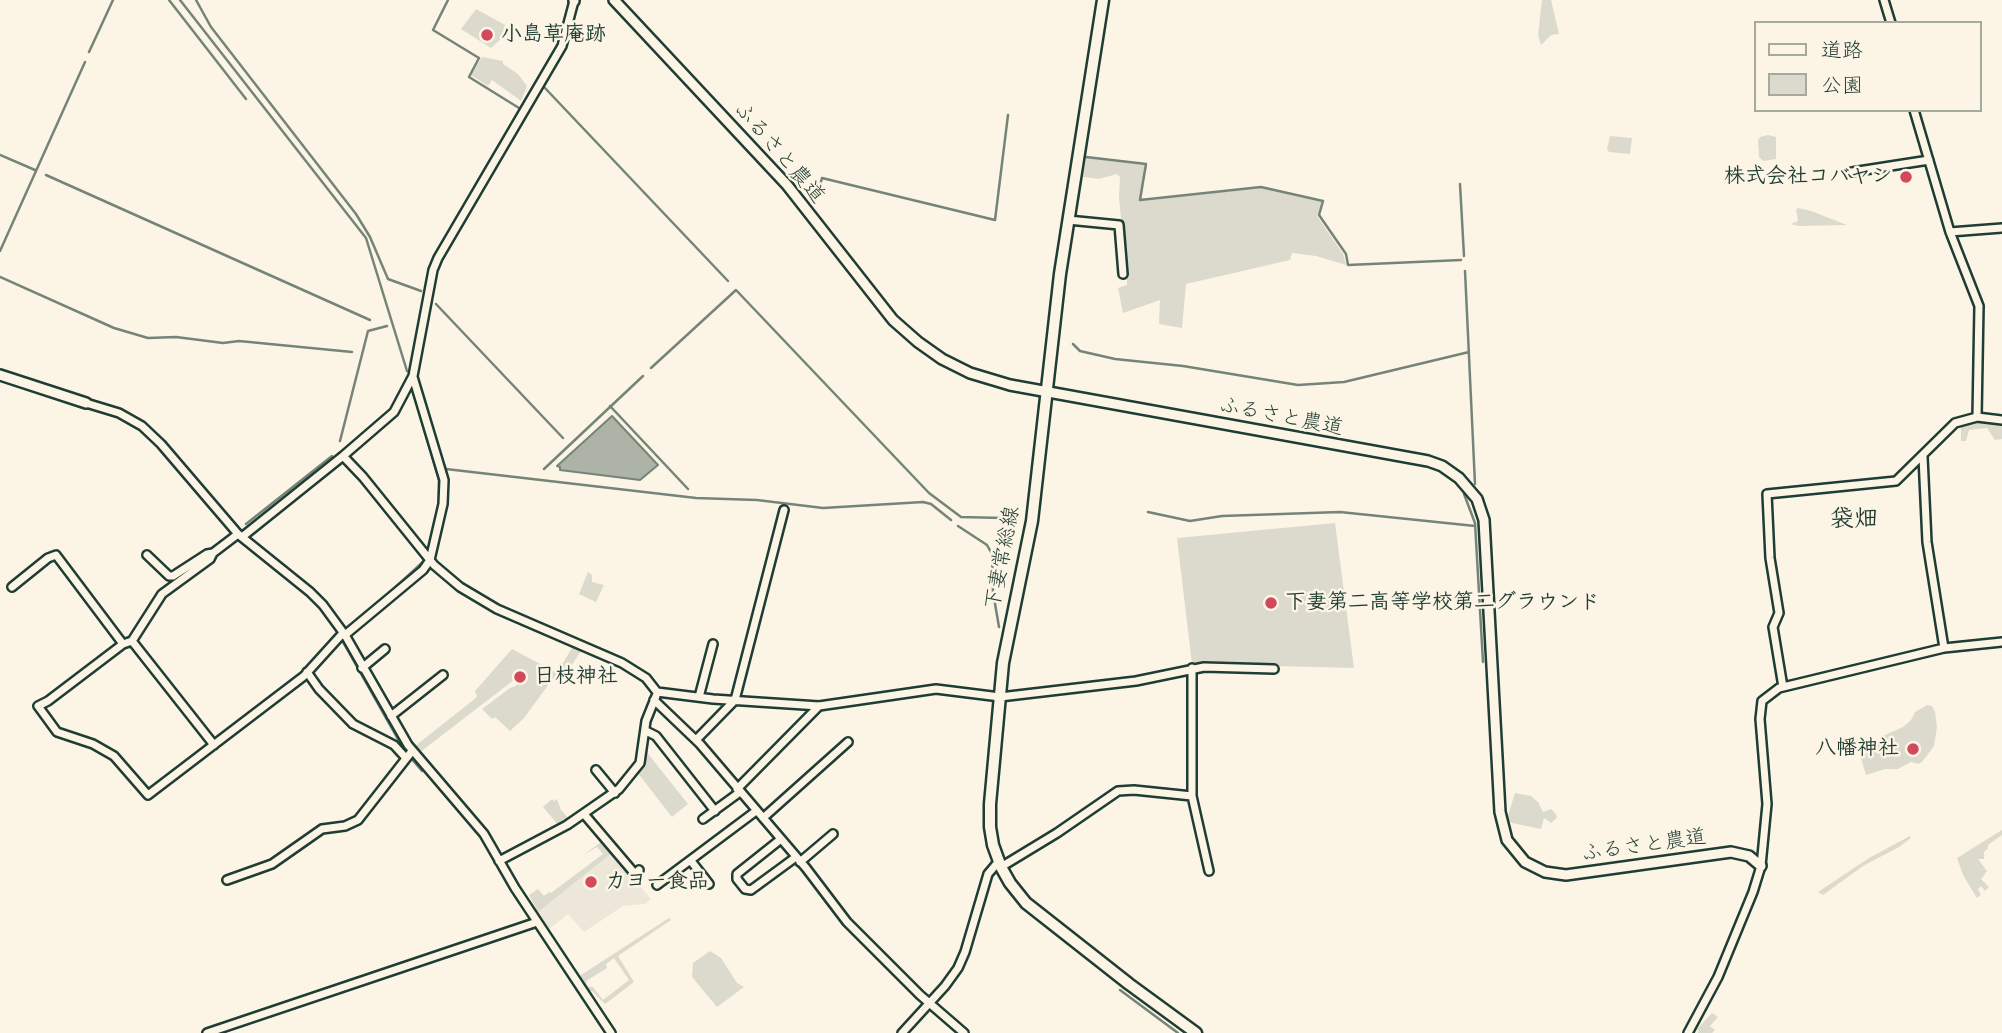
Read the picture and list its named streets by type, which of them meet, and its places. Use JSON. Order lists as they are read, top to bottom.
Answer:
{
  "streets": {
    "main road": ["下妻常総線"],
    "street": ["ふるさと農道"]
  },
  "crossings": [
    ["ふるさと農道", "下妻常総線"]
  ],
  "districts": ["袋畑"],
  "places": [
    "小島草庵跡",
    "株式会社コバヤシ",
    "下妻第二高等学校第二グラウンド",
    "日枝神社",
    "八幡神社",
    "カヨー食品"
  ],
  "legend": ["道路", "公園"]
}
